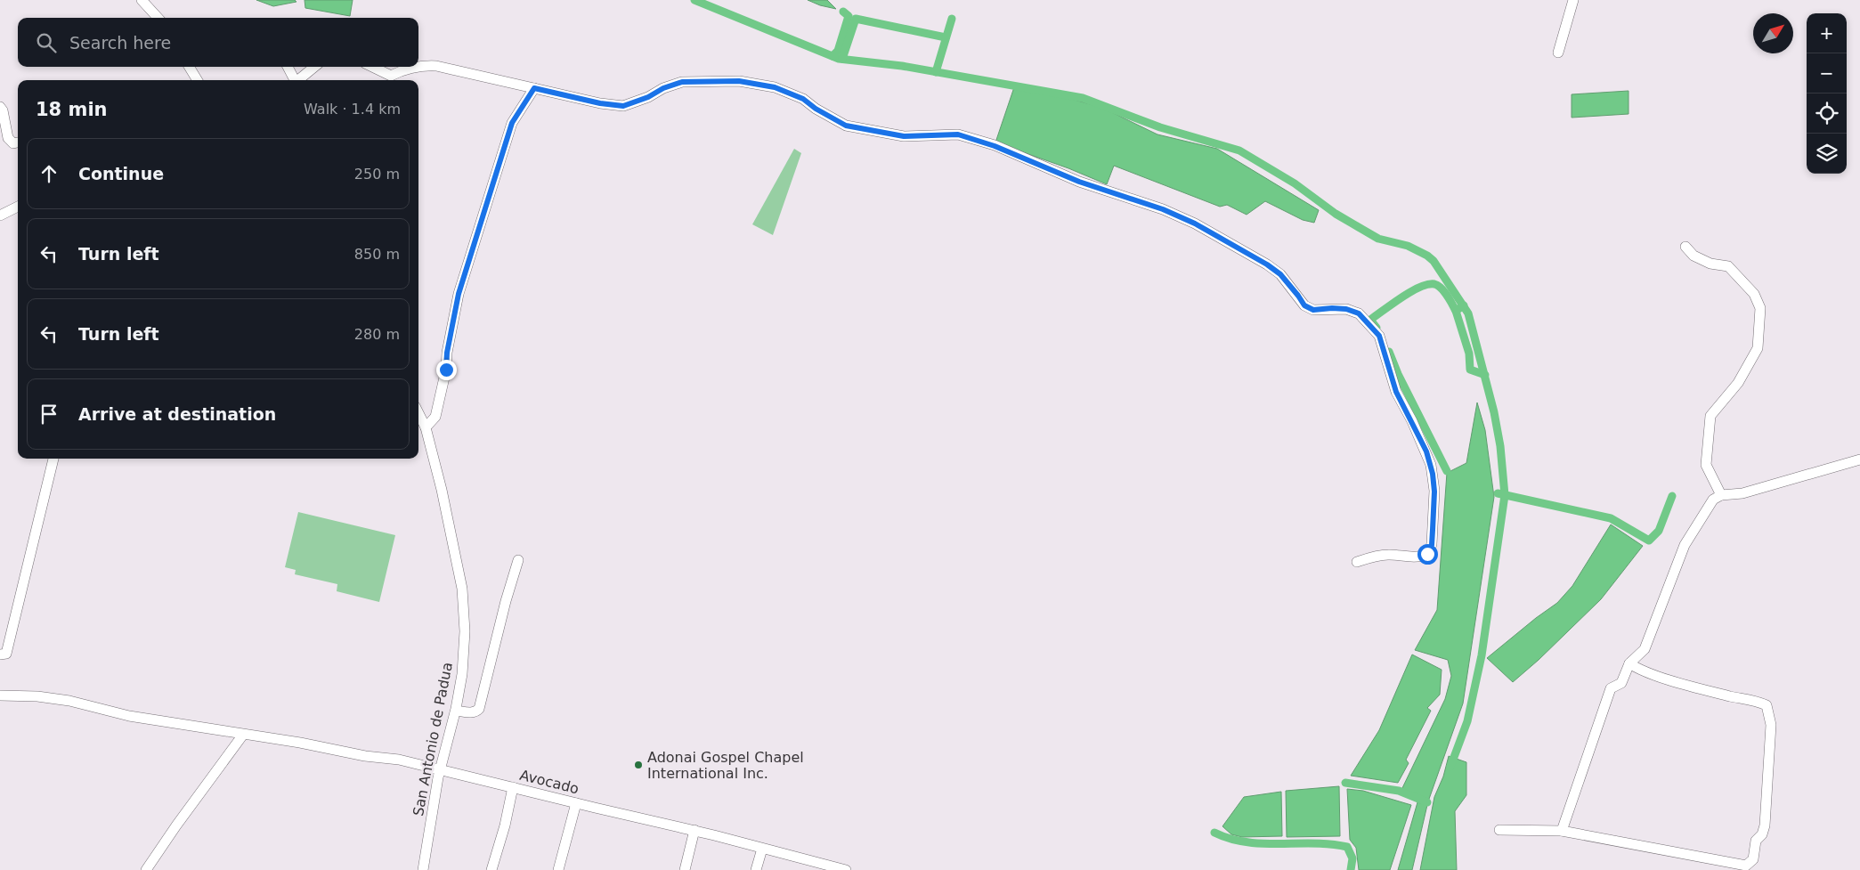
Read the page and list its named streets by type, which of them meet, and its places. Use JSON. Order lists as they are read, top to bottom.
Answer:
{
  "streets": {
    "street": ["San Antonio de Padua", "Avocado"]
  },
  "crossings": [
    ["San Antonio de Padua", "Avocado"]
  ],
  "places": ["Adonai Gospel Chapel International Inc."],
  "north": "top right",
  "page": {
    "map_buttons": ["+", "−"],
    "search": "Search here",
    "heading": ["18 min", "Walk · 1.4 km"],
    "list": [
      ["Continue", "250 m"],
      ["Turn left", "850 m"],
      ["Turn left", "280 m"],
      "Arrive at destination"
    ]
  }
}
